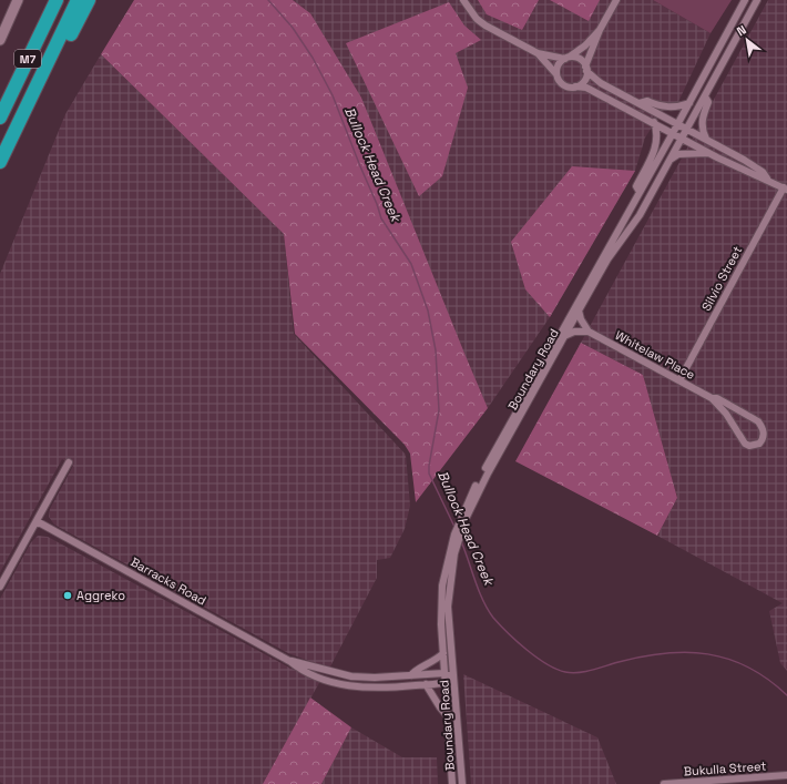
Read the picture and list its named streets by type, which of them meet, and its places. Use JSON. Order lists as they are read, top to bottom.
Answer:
{
  "streets": {
    "highway": ["M7"],
    "street": [
      "Silvio Street",
      "Whitelaw Place",
      "Boundary Road",
      "Barracks Road",
      "Bukulla Street"
    ]
  },
  "crossings": [
    ["Silvio Street", "Whitelaw Place"],
    ["Boundary Road", "Barracks Road"]
  ],
  "water": ["Bullock Head Creek"],
  "places": ["Aggreko"],
  "north": "top left"
}
